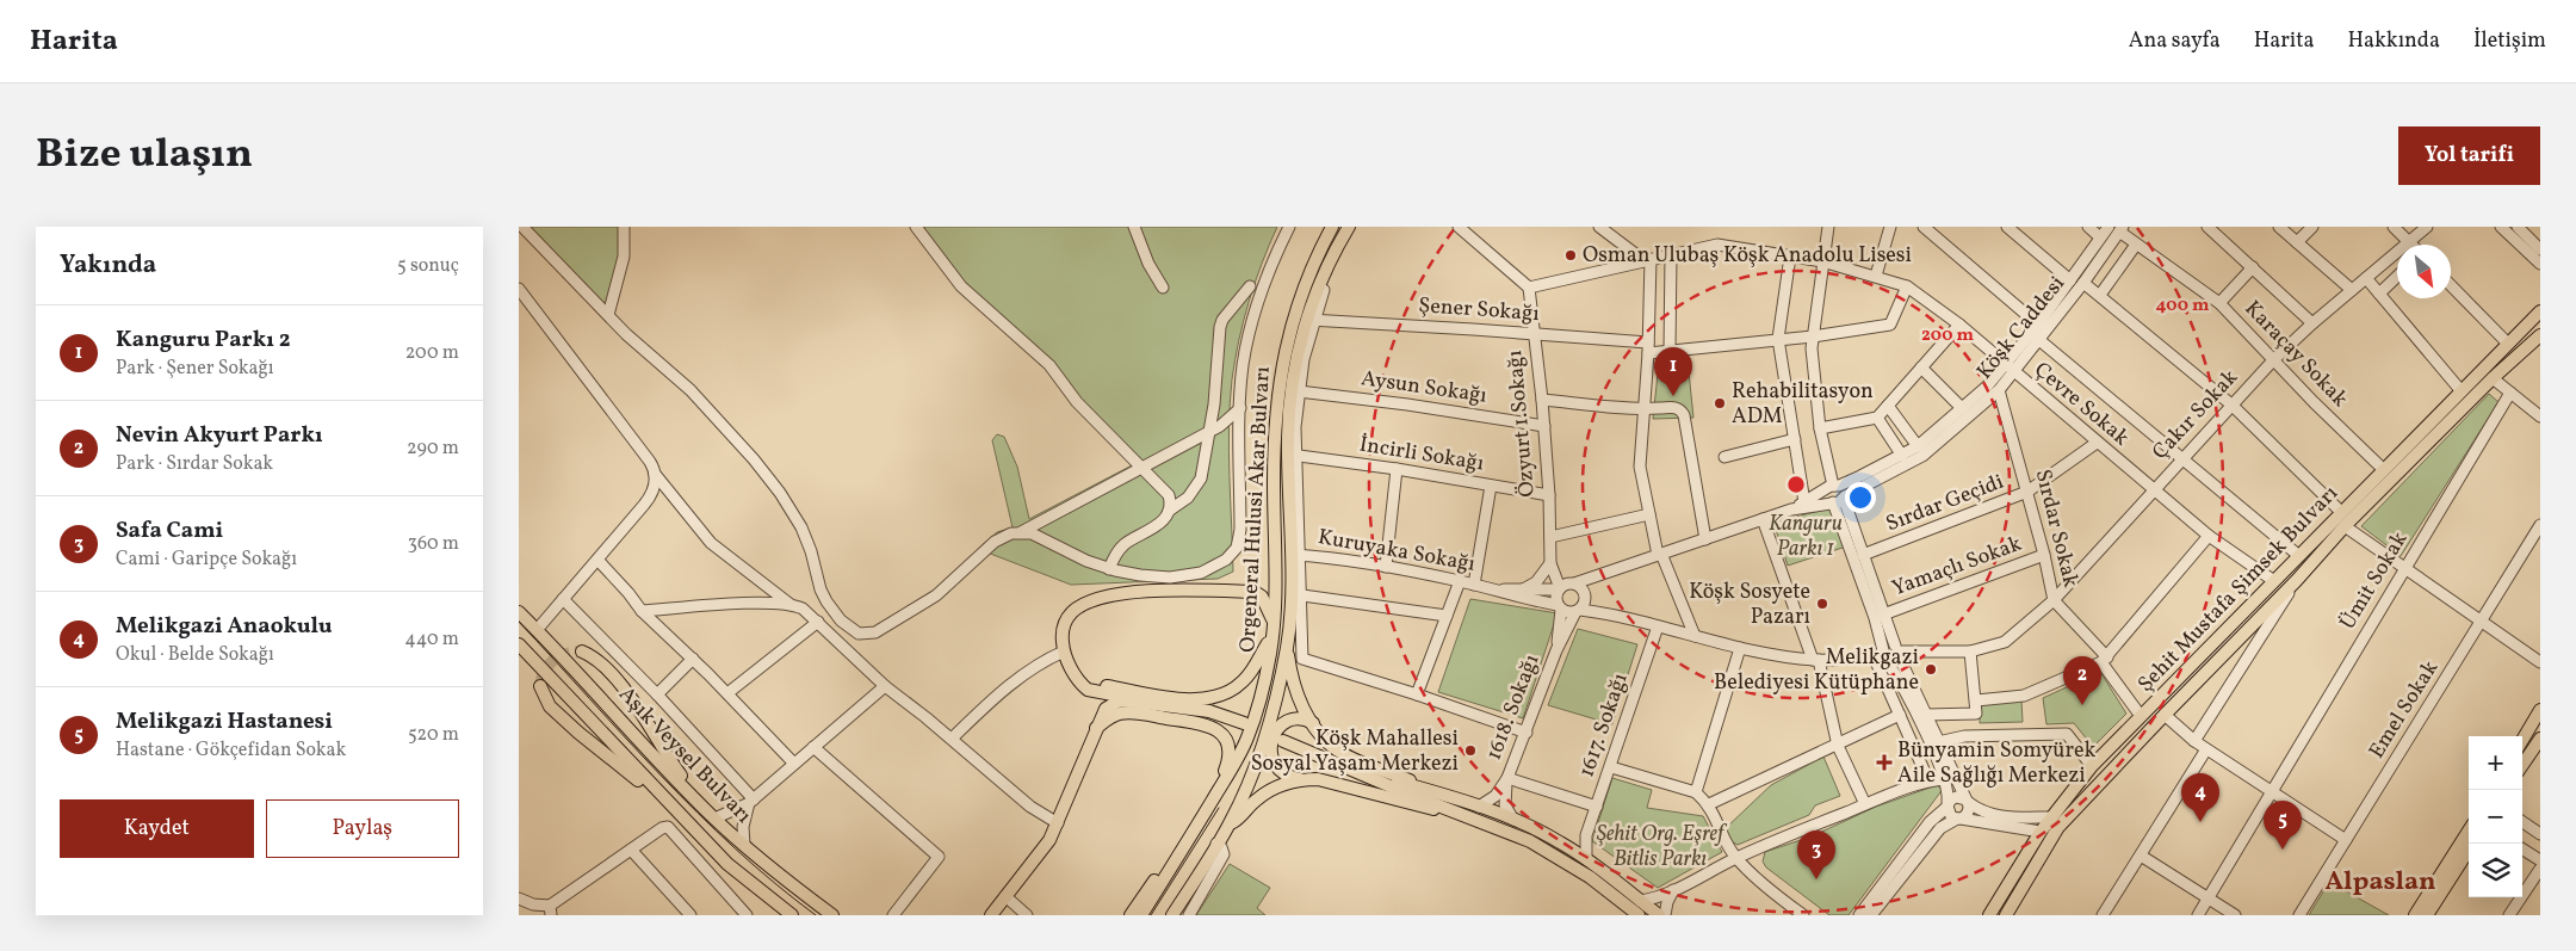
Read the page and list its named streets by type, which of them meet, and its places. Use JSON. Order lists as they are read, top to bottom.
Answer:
{
  "streets": {
    "main road": ["Orgeneral Hulusi Akar Bulvarı", "Şehit Mustafa Şimsek Bulvarı", "Aşık Veysel Bulvarı"],
    "street": [
      "Şener Sokağı",
      "Köşk Caddesi",
      "Karaçay Sokak",
      "Aysun Sokağı",
      "Çevre Sokak",
      "Çakır Sokak",
      "Özyurt 1.Sokağı",
      "İncirli Sokağı",
      "Sırdar Geçidi",
      "Sırdar Sokak",
      "Kuruyaka Sokağı",
      "Yamaçlı Sokak",
      "Ümit Sokak",
      "1618. Sokağı",
      "Emel Sokak",
      "1617. Sokağı"
    ]
  },
  "crossings": [
    ["Şener Sokağı", "Çevre Sokak"],
    ["Şener Sokağı", "Özyurt 1.Sokağı"],
    ["Şener Sokağı", "Orgeneral Hulusi Akar Bulvarı"],
    ["Köşk Caddesi", "Karaçay Sokak"],
    ["Köşk Caddesi", "Çevre Sokak"],
    ["Köşk Caddesi", "Sırdar Sokak"],
    ["Karaçay Sokak", "Çakır Sokak"],
    ["Karaçay Sokak", "Şehit Mustafa Şimsek Bulvarı"],
    ["Aysun Sokağı", "Özyurt 1.Sokağı"],
    ["Çevre Sokak", "Çakır Sokak"],
    ["Çevre Sokak", "Özyurt 1.Sokağı"],
    ["Çevre Sokak", "Sırdar Geçidi"],
    ["Çevre Sokak", "Şehit Mustafa Şimsek Bulvarı"],
    ["Çakır Sokak", "Sırdar Sokak"],
    ["Özyurt 1.Sokağı", "İncirli Sokağı"],
    ["İncirli Sokağı", "Orgeneral Hulusi Akar Bulvarı"],
    ["Sırdar Geçidi", "Sırdar Sokak"],
    ["Orgeneral Hulusi Akar Bulvarı", "Kuruyaka Sokağı"],
    ["Sırdar Sokak", "Yamaçlı Sokak"],
    ["Sırdar Sokak", "Şehit Mustafa Şimsek Bulvarı"],
    ["Kuruyaka Sokağı", "1618. Sokağı"]
  ],
  "districts": ["Alpaslan"],
  "parks": ["Kanguru Parkı 1", "Şehit Org. Eşref Bitlis Parkı"],
  "places": {
    "other": [
      "Osman Ulubaş Köşk Anadolu Lisesi",
      "Rehabilitasyon ADM",
      "Köşk Sosyete Pazarı",
      "Melikgazi Belediyesi Kütüphane",
      "Köşk Mahallesi Sosyal Yaşam Merkezi"
    ],
    "health": ["Bünyamin Somyürek Aile Sağlığı Merkezi"]
  },
  "north": "bottom right",
  "page": {
    "header": "Harita",
    "nav": [
      "Ana sayfa",
      "Harita",
      "Hakkında",
      "İletişim"
    ],
    "title": "Bize ulaşın",
    "buttons": [
      "Yol tarifi",
      ["Kaydet", "Paylaş"]
    ],
    "heading": ["Yakında", "5 sonuç"],
    "list": [
      {
        "mark": "1",
        "name": "Kanguru Parkı 2",
        "note": "Park · Şener Sokağı",
        "value": "200 m"
      },
      {
        "mark": "2",
        "name": "Nevin Akyurt Parkı",
        "note": "Park · Sırdar Sokak",
        "value": "290 m"
      },
      {
        "mark": "3",
        "name": "Safa Cami",
        "note": "Cami · Garipçe Sokağı",
        "value": "360 m"
      },
      {
        "mark": "4",
        "name": "Melikgazi Anaokulu",
        "note": "Okul · Belde Sokağı",
        "value": "440 m"
      },
      {
        "mark": "5",
        "name": "Melikgazi Hastanesi",
        "note": "Hastane · Gökçefidan Sokak",
        "value": "520 m"
      }
    ],
    "pins": [
      "1",
      "2",
      "4",
      "5",
      "3"
    ],
    "map_buttons": ["+", "−"]
  },
  "rings": ["400 m", "200 m"]
}
